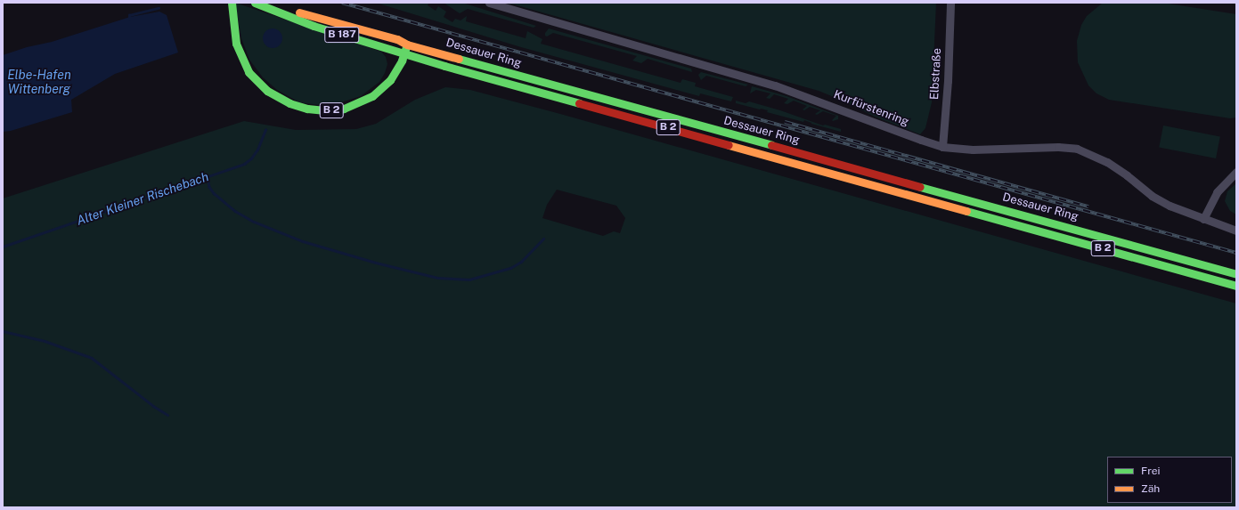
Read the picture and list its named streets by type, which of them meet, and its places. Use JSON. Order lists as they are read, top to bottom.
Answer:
{
  "streets": {
    "main road": ["B 187", "Dessauer Ring", "B 2"],
    "street": ["Elbstraße", "Kurfürstenring"]
  },
  "crossings": [
    ["Dessauer Ring", "B 2"],
    ["Elbstraße", "Kurfürstenring"]
  ],
  "water": ["Elbe-Hafen Wittenberg", "Alter Kleiner Rischebach"],
  "legend": ["Frei", "Zäh"]
}
